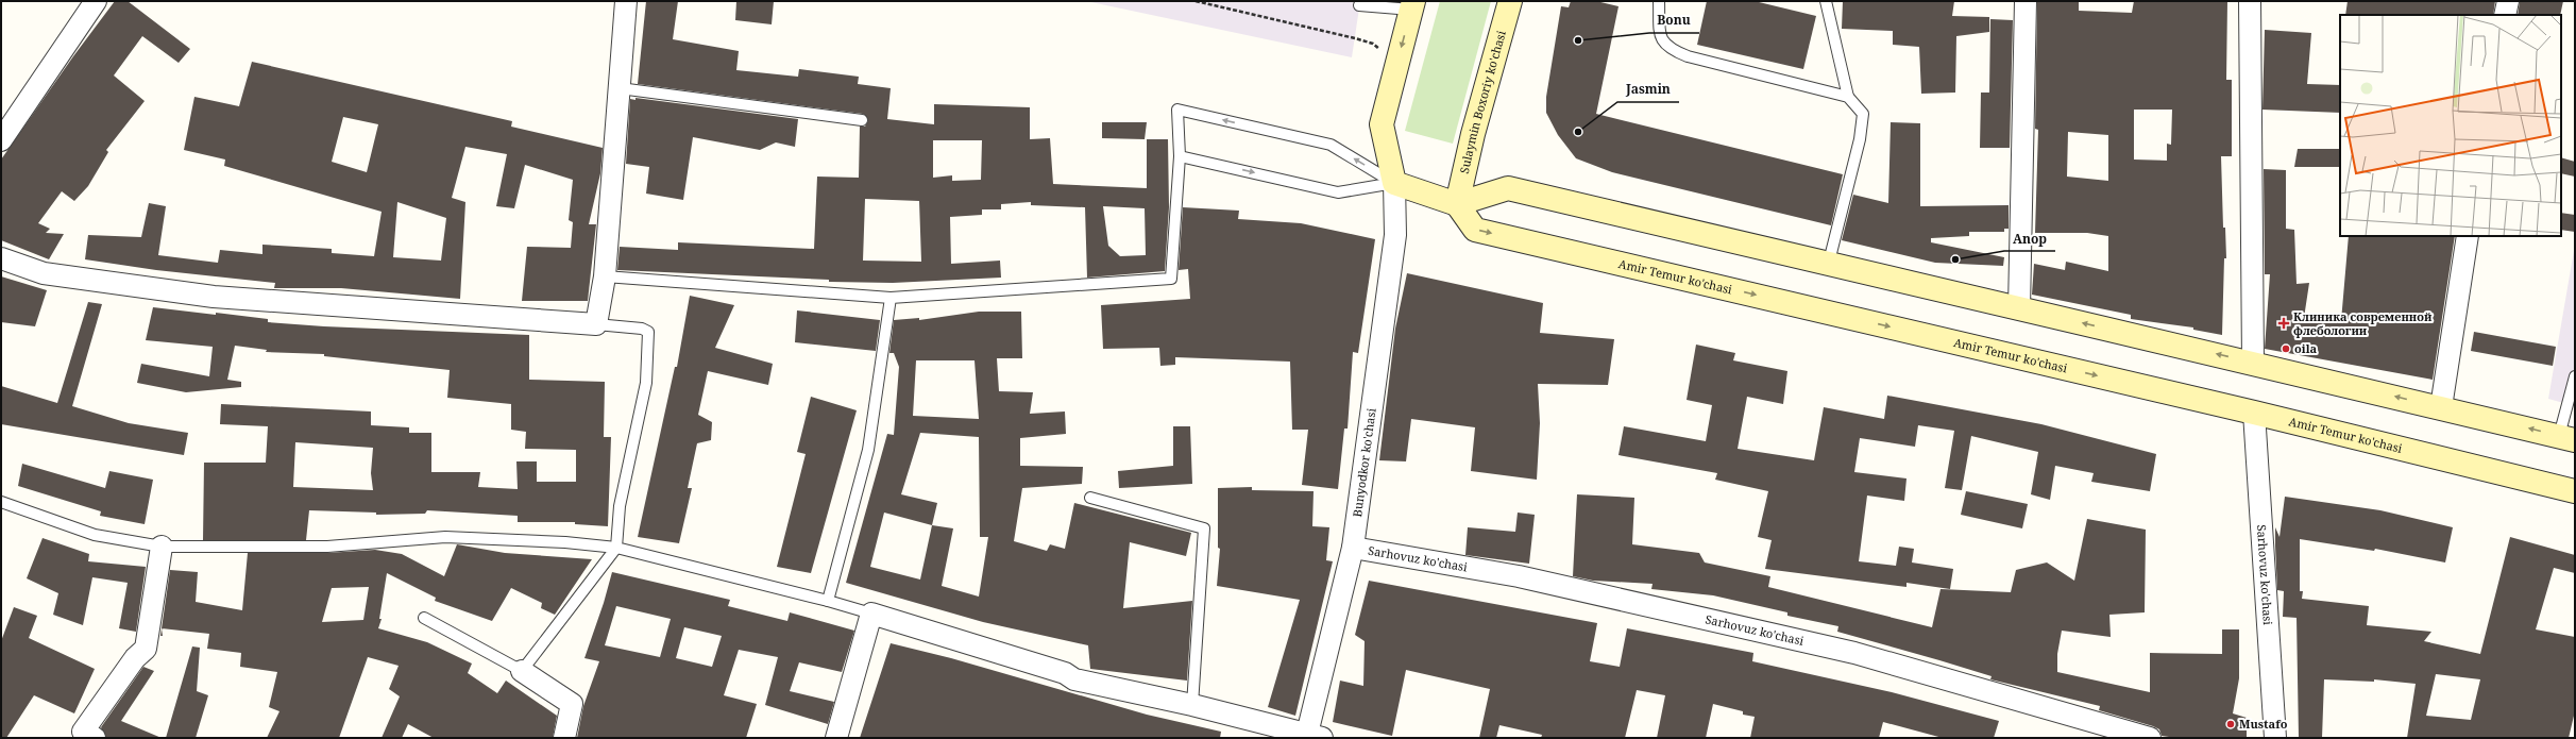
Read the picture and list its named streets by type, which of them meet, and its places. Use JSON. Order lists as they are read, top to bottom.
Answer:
{
  "streets": {
    "main road": ["Sulaymin Boxoriy ko'chasi", "Amir Temur ko'chasi"],
    "street": ["Bunyodkor ko'chasi", "Sarhovuz ko'chasi"]
  },
  "crossings": [
    ["Sulaymin Boxoriy ko'chasi", "Amir Temur ko'chasi"],
    ["Amir Temur ko'chasi", "Sarhovuz ko'chasi"],
    ["Bunyodkor ko'chasi", "Sarhovuz ko'chasi"]
  ],
  "places": {
    "other": [
      "Bonu",
      "Jasmin",
      "Anop",
      "oila",
      "Mustafo"
    ],
    "health": ["Клиника современной флебологии"]
  }
}
